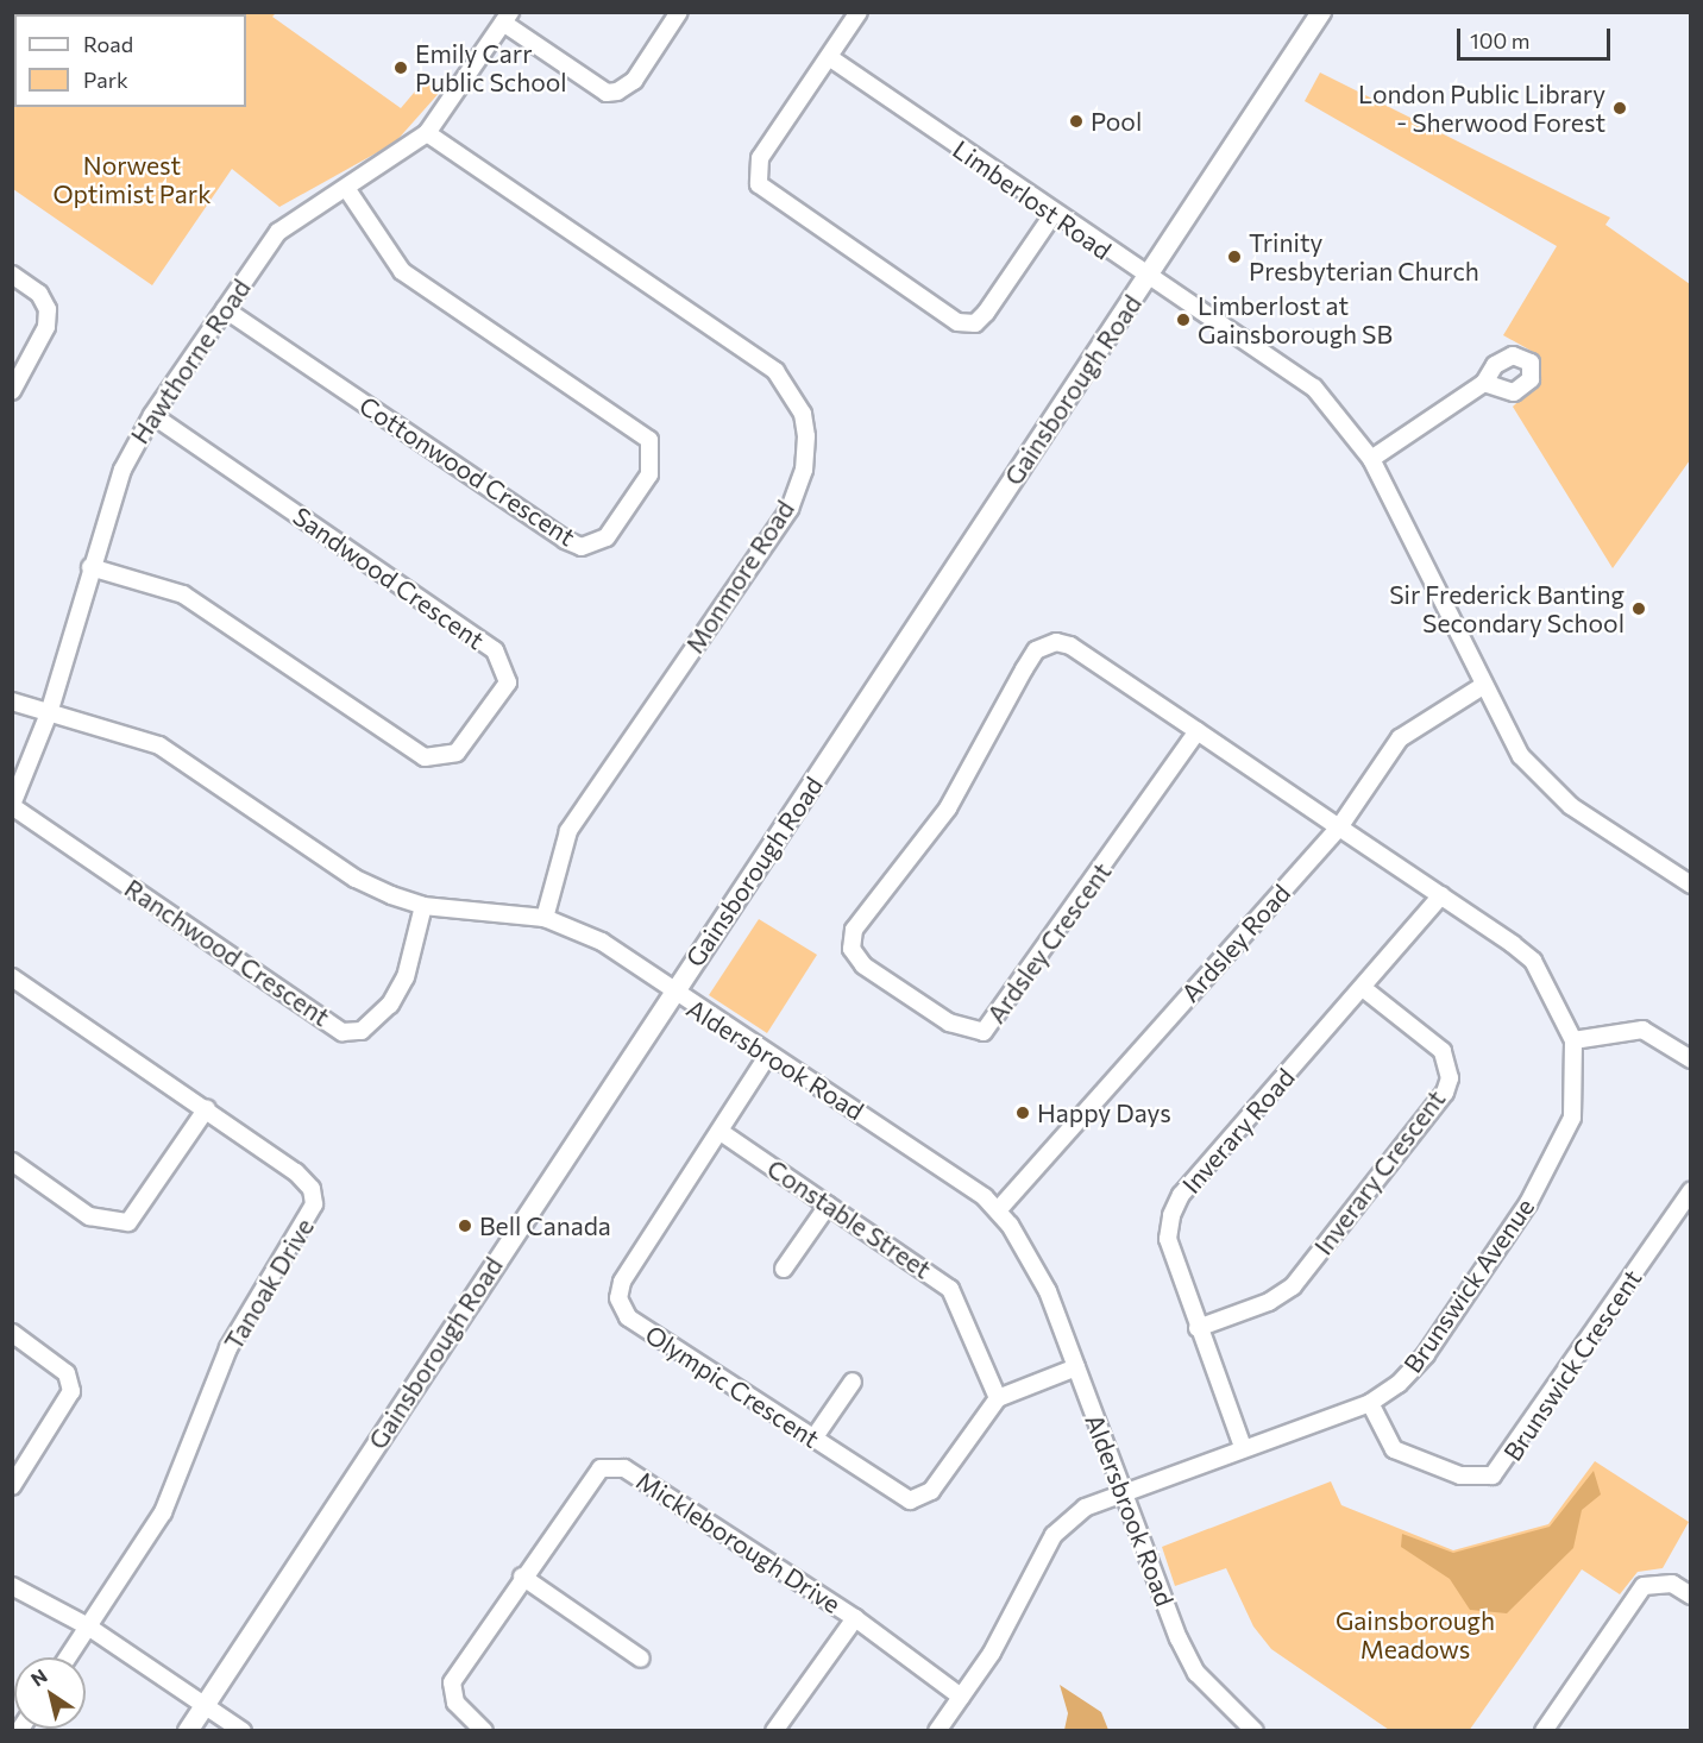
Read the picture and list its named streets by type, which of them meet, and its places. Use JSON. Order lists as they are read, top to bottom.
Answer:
{
  "streets": {
    "main road": ["Gainsborough Road"],
    "street": [
      "Limberlost Road",
      "Hawthorne Road",
      "Cottonwood Crescent",
      "Monmore Road",
      "Sandwood Crescent",
      "Ardsley Crescent",
      "Ardsley Road",
      "Ranchwood Crescent",
      "Aldersbrook Road",
      "Inverary Road",
      "Inverary Crescent",
      "Constable Street",
      "Tanoak Drive",
      "Brunswick Avenue",
      "Brunswick Crescent",
      "Olympic Crescent",
      "Mickleborough Drive"
    ]
  },
  "crossings": [
    ["Limberlost Road", "Gainsborough Road"],
    ["Limberlost Road", "Ardsley Road"],
    ["Hawthorne Road", "Cottonwood Crescent"],
    ["Hawthorne Road", "Monmore Road"],
    ["Hawthorne Road", "Sandwood Crescent"],
    ["Hawthorne Road", "Ranchwood Crescent"],
    ["Hawthorne Road", "Aldersbrook Road"],
    ["Gainsborough Road", "Aldersbrook Road"],
    ["Monmore Road", "Aldersbrook Road"],
    ["Ardsley Crescent", "Ardsley Road"],
    ["Ardsley Crescent", "Brunswick Avenue"],
    ["Ardsley Road", "Aldersbrook Road"],
    ["Ardsley Road", "Brunswick Avenue"],
    ["Ranchwood Crescent", "Aldersbrook Road"],
    ["Aldersbrook Road", "Brunswick Avenue"],
    ["Aldersbrook Road", "Olympic Crescent"],
    ["Inverary Road", "Inverary Crescent"],
    ["Inverary Road", "Brunswick Avenue"],
    ["Constable Street", "Olympic Crescent"],
    ["Brunswick Avenue", "Brunswick Crescent"],
    ["Brunswick Avenue", "Mickleborough Drive"]
  ],
  "parks": ["Norwest Optimist Park", "Gainsborough Meadows"],
  "places": [
    "Emily Carr Public School",
    "London Public Library - Sherwood Forest",
    "Pool",
    "Trinity Presbyterian Church",
    "Limberlost at Gainsborough SB",
    "Sir Frederick Banting Secondary School",
    "Happy Days",
    "Bell Canada"
  ],
  "legend": ["Road", "Park"],
  "scale_bar": "100 m",
  "north": "top left"
}
